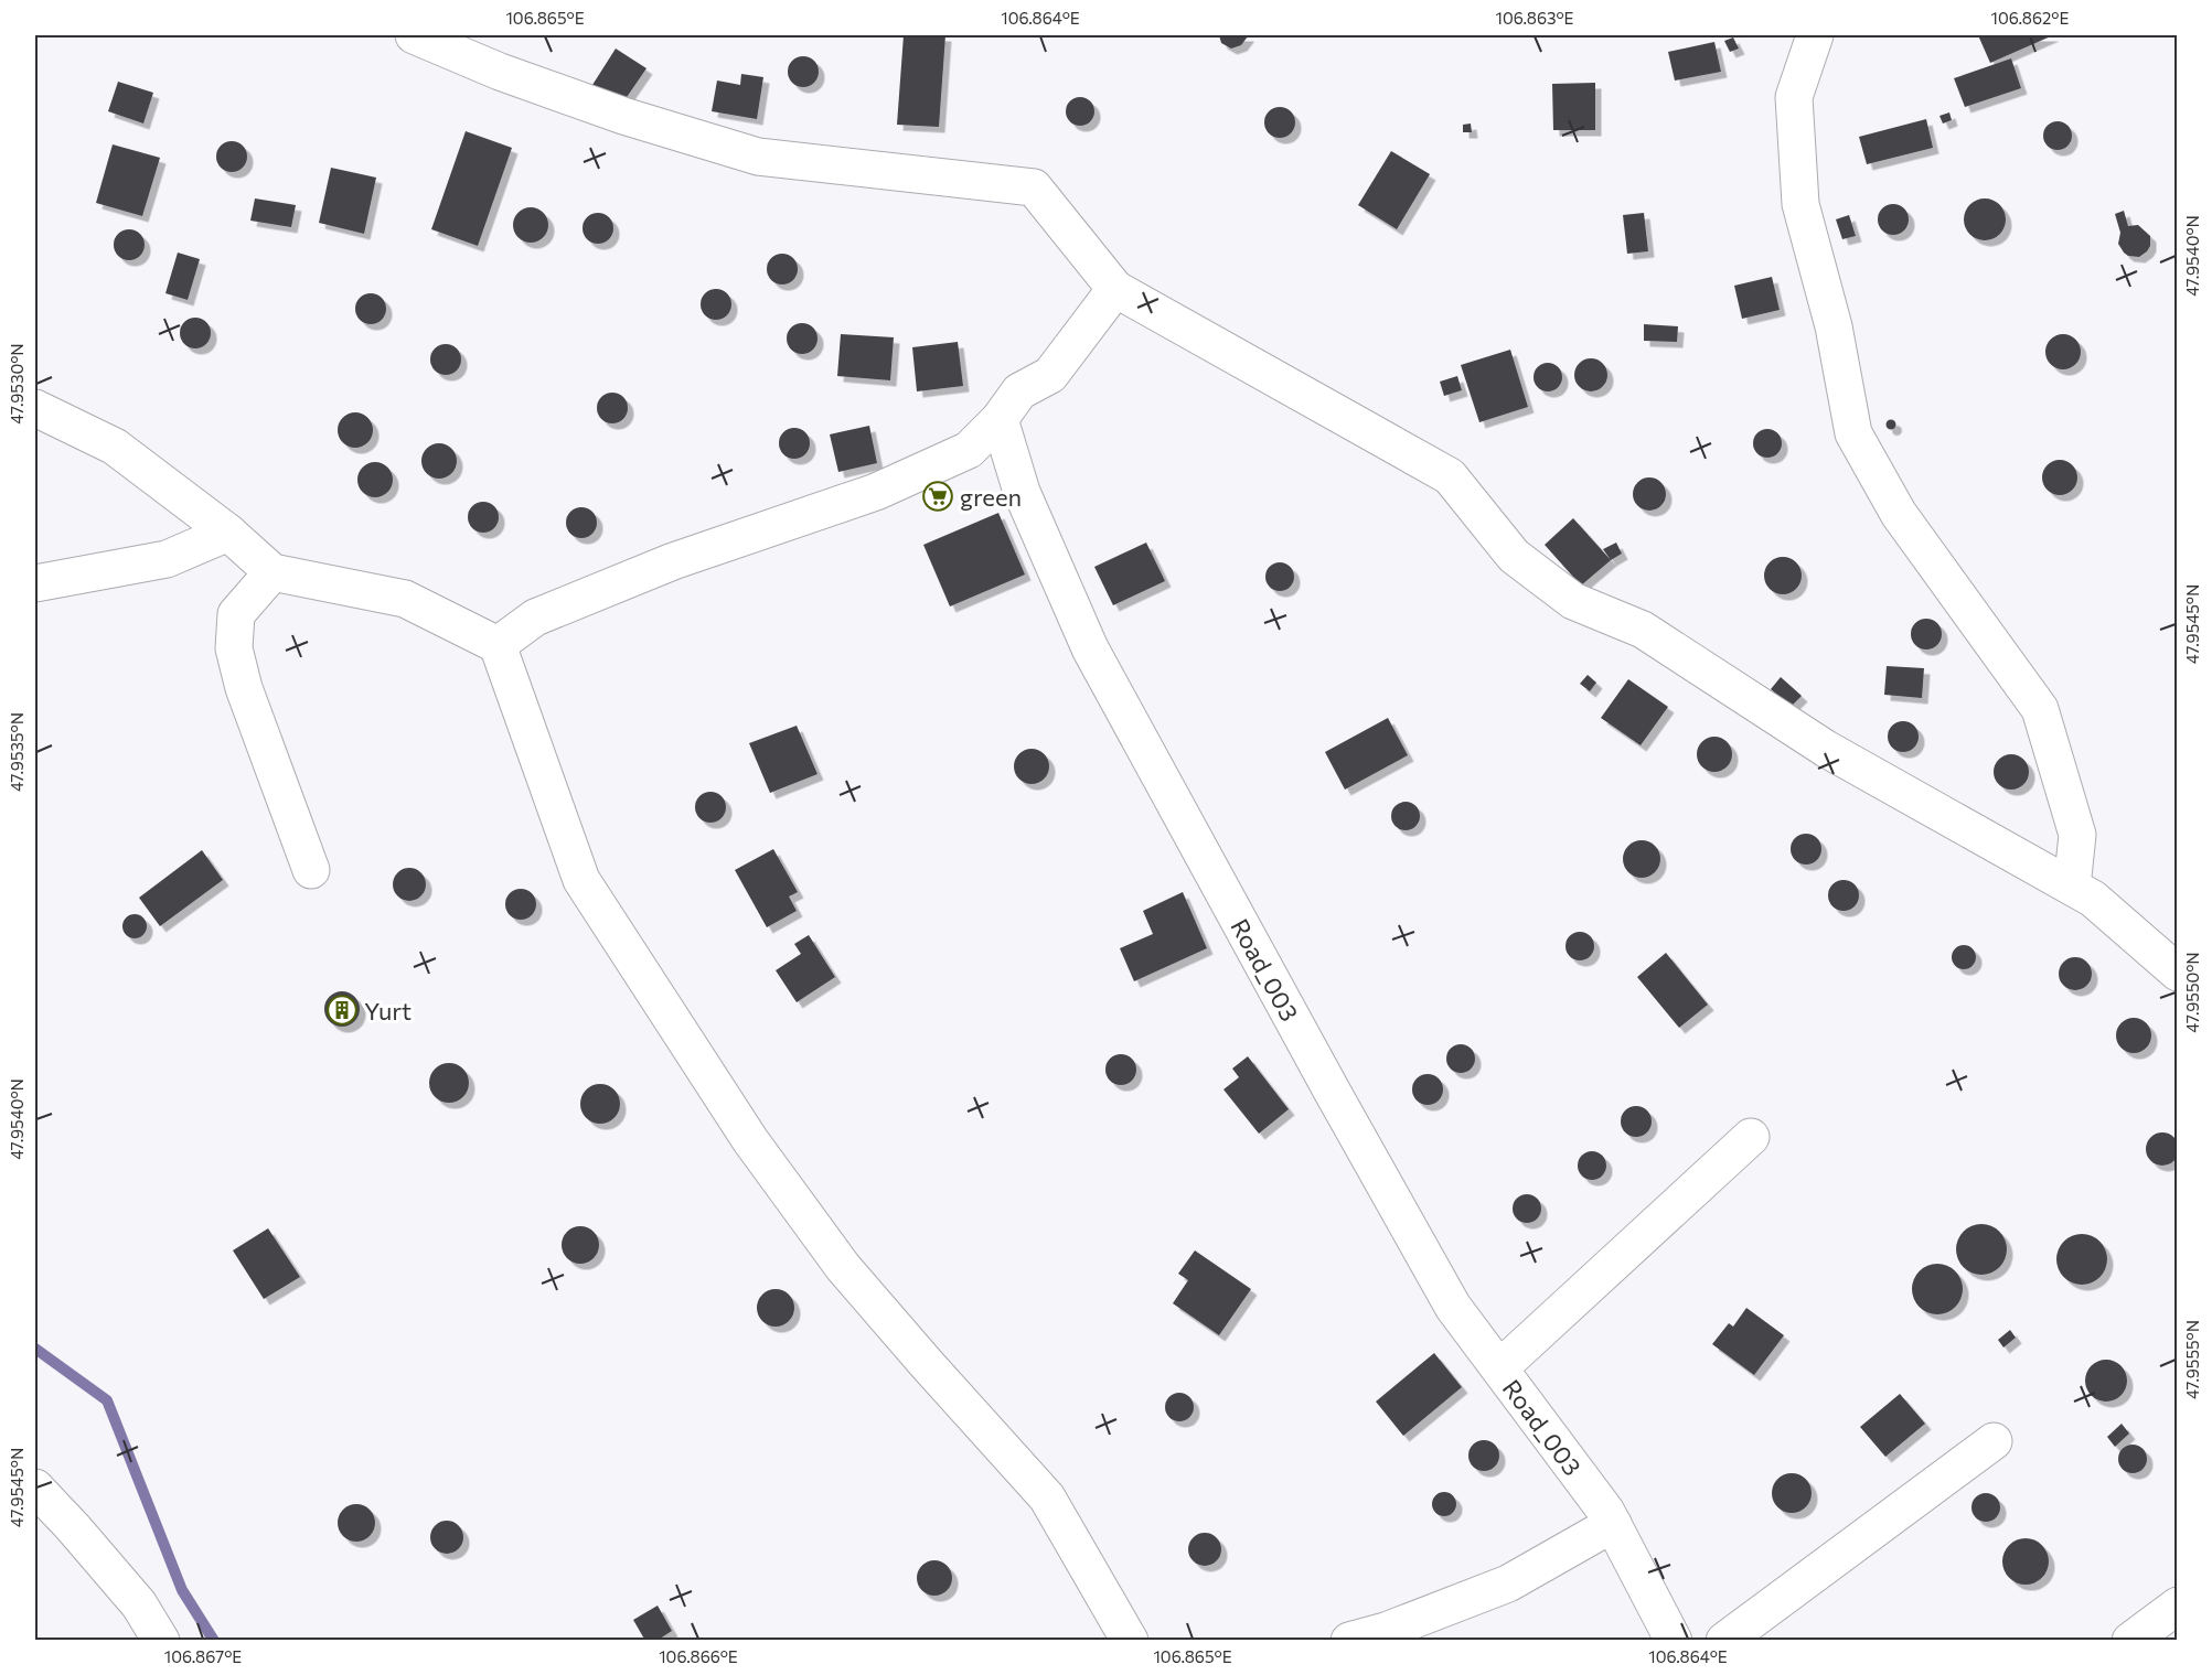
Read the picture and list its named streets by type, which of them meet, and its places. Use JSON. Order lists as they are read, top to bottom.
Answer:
{
  "streets": {
    "street": ["Road_003"]
  },
  "places": {
    "supermarket": ["green"],
    "building": ["Yurt"]
  },
  "coordinates": [
    "106.865°E",
    "106.864°E",
    "106.863°E",
    "106.862°E",
    "47.9540°N",
    "47.9530°N",
    "47.9545°N",
    "47.9535°N",
    "47.9550°N",
    "47.9555°N",
    "106.867°E",
    "106.866°E"
  ]
}
